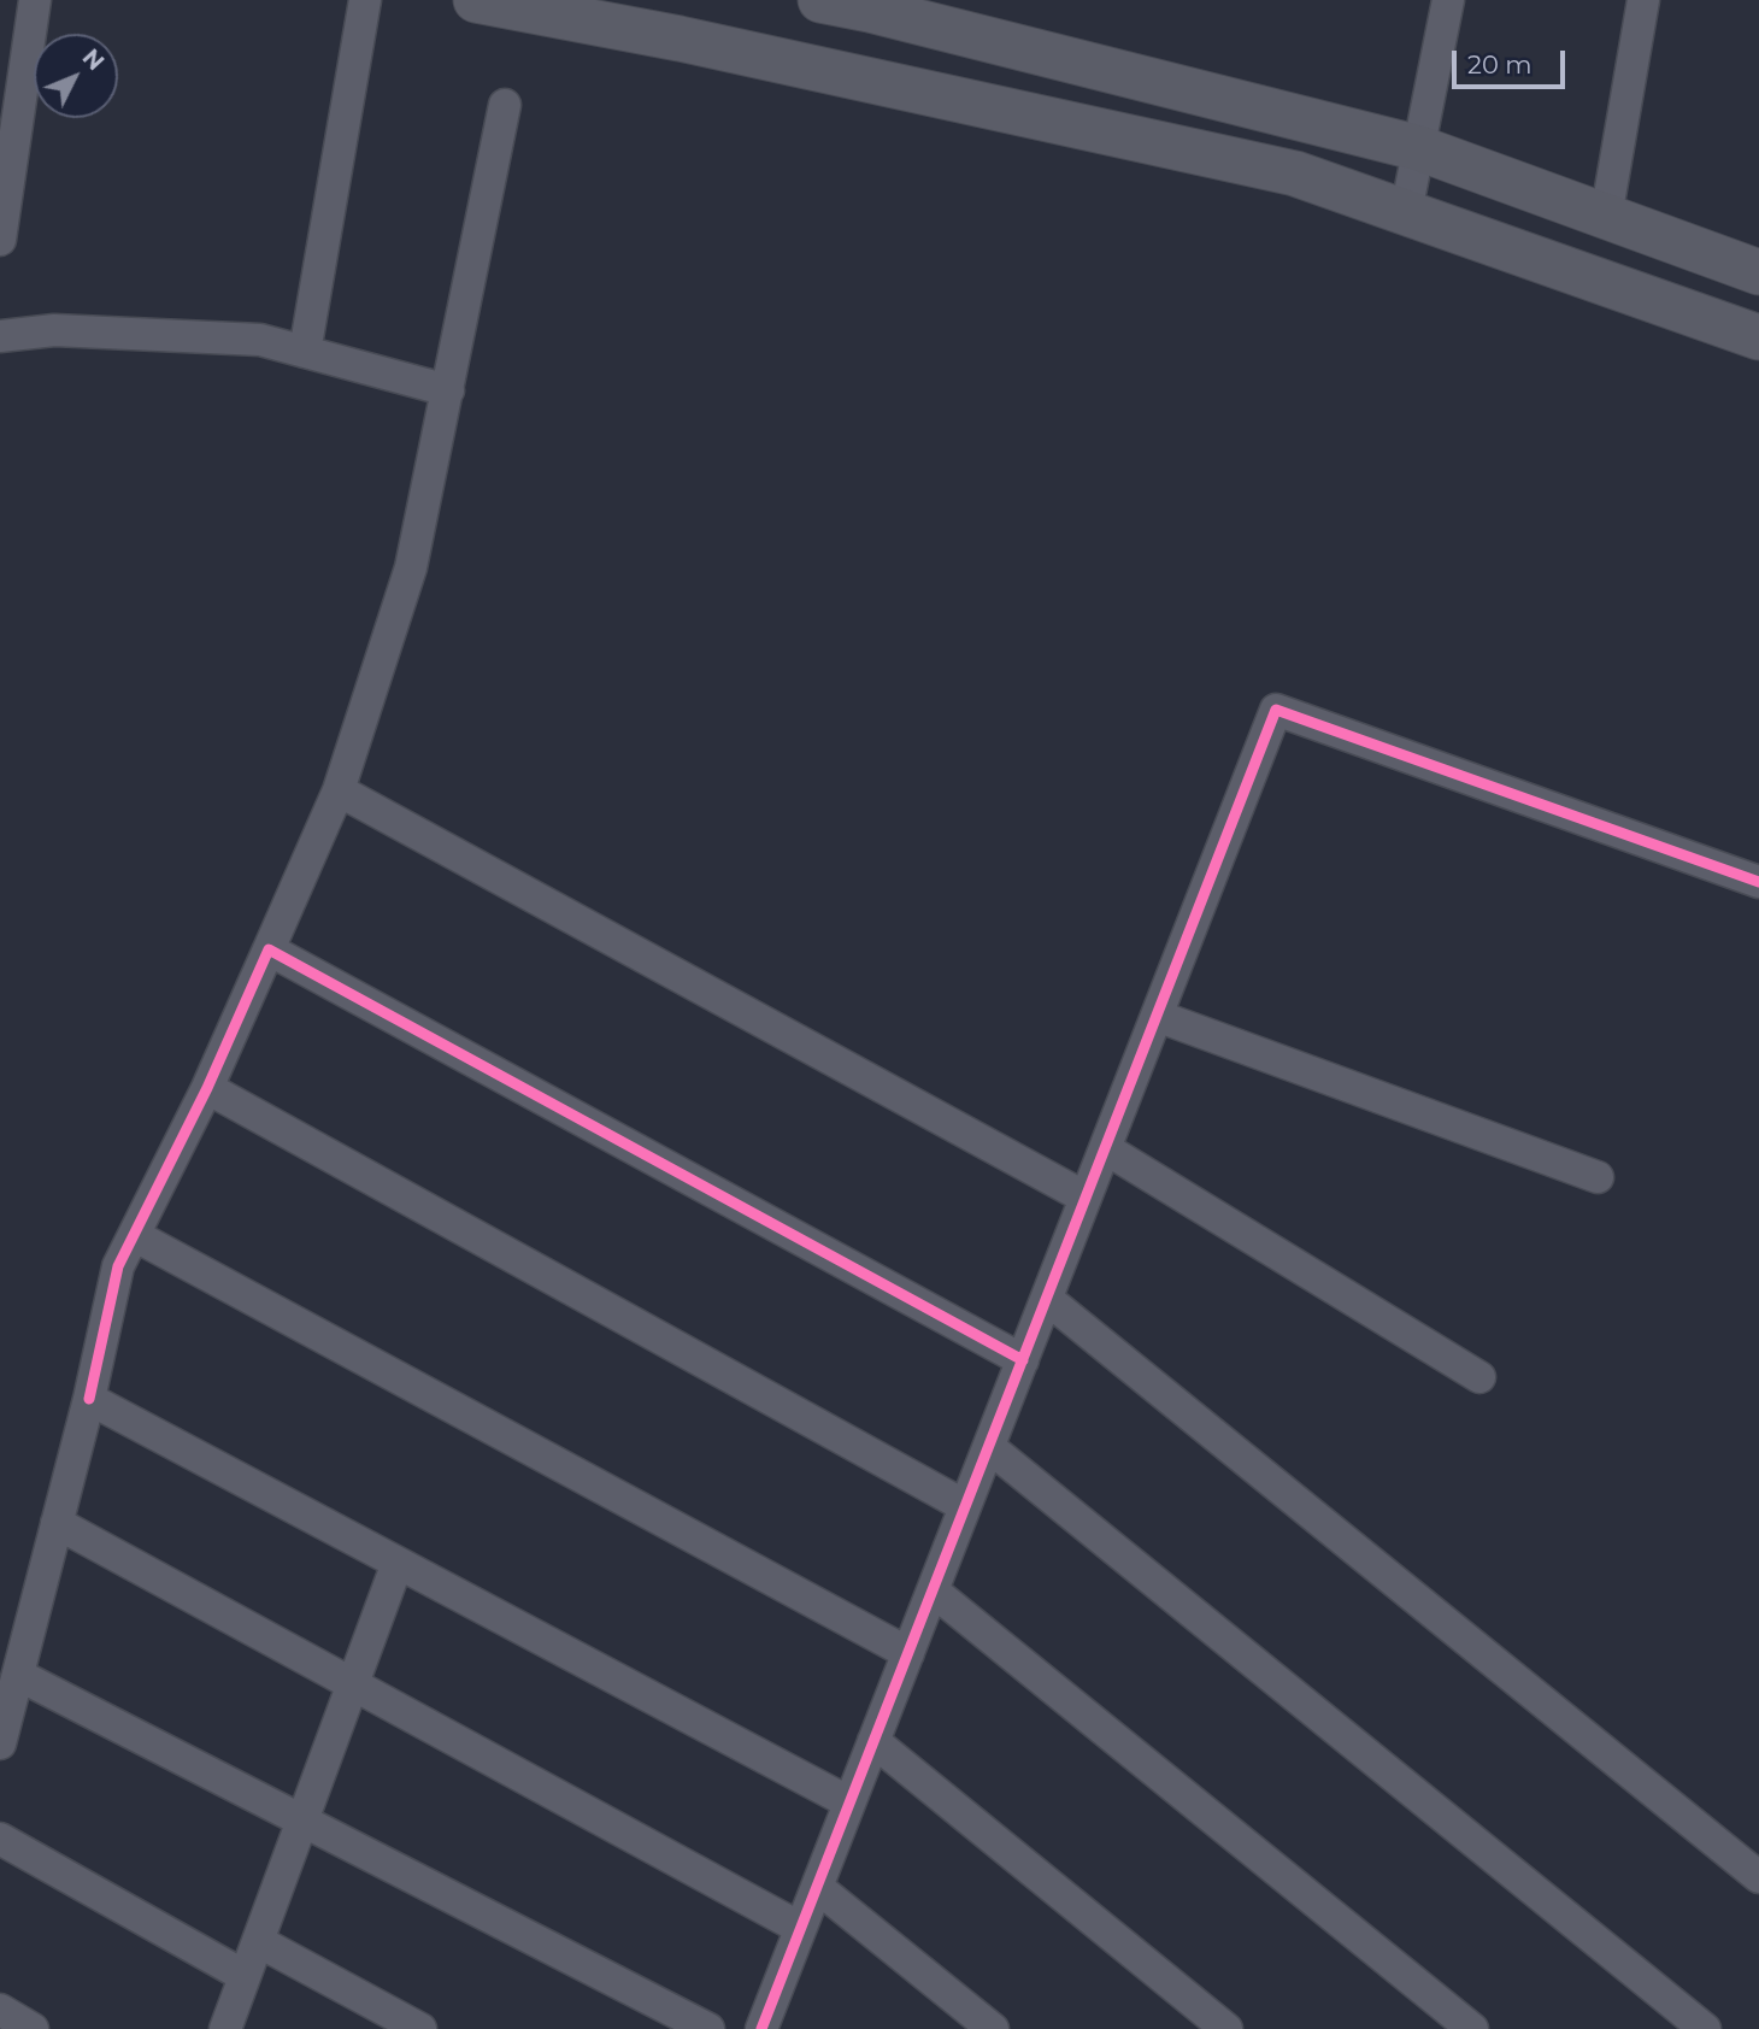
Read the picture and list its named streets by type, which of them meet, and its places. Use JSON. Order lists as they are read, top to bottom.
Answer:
{
  "scale_bar": "20 m",
  "north": "top right"
}
